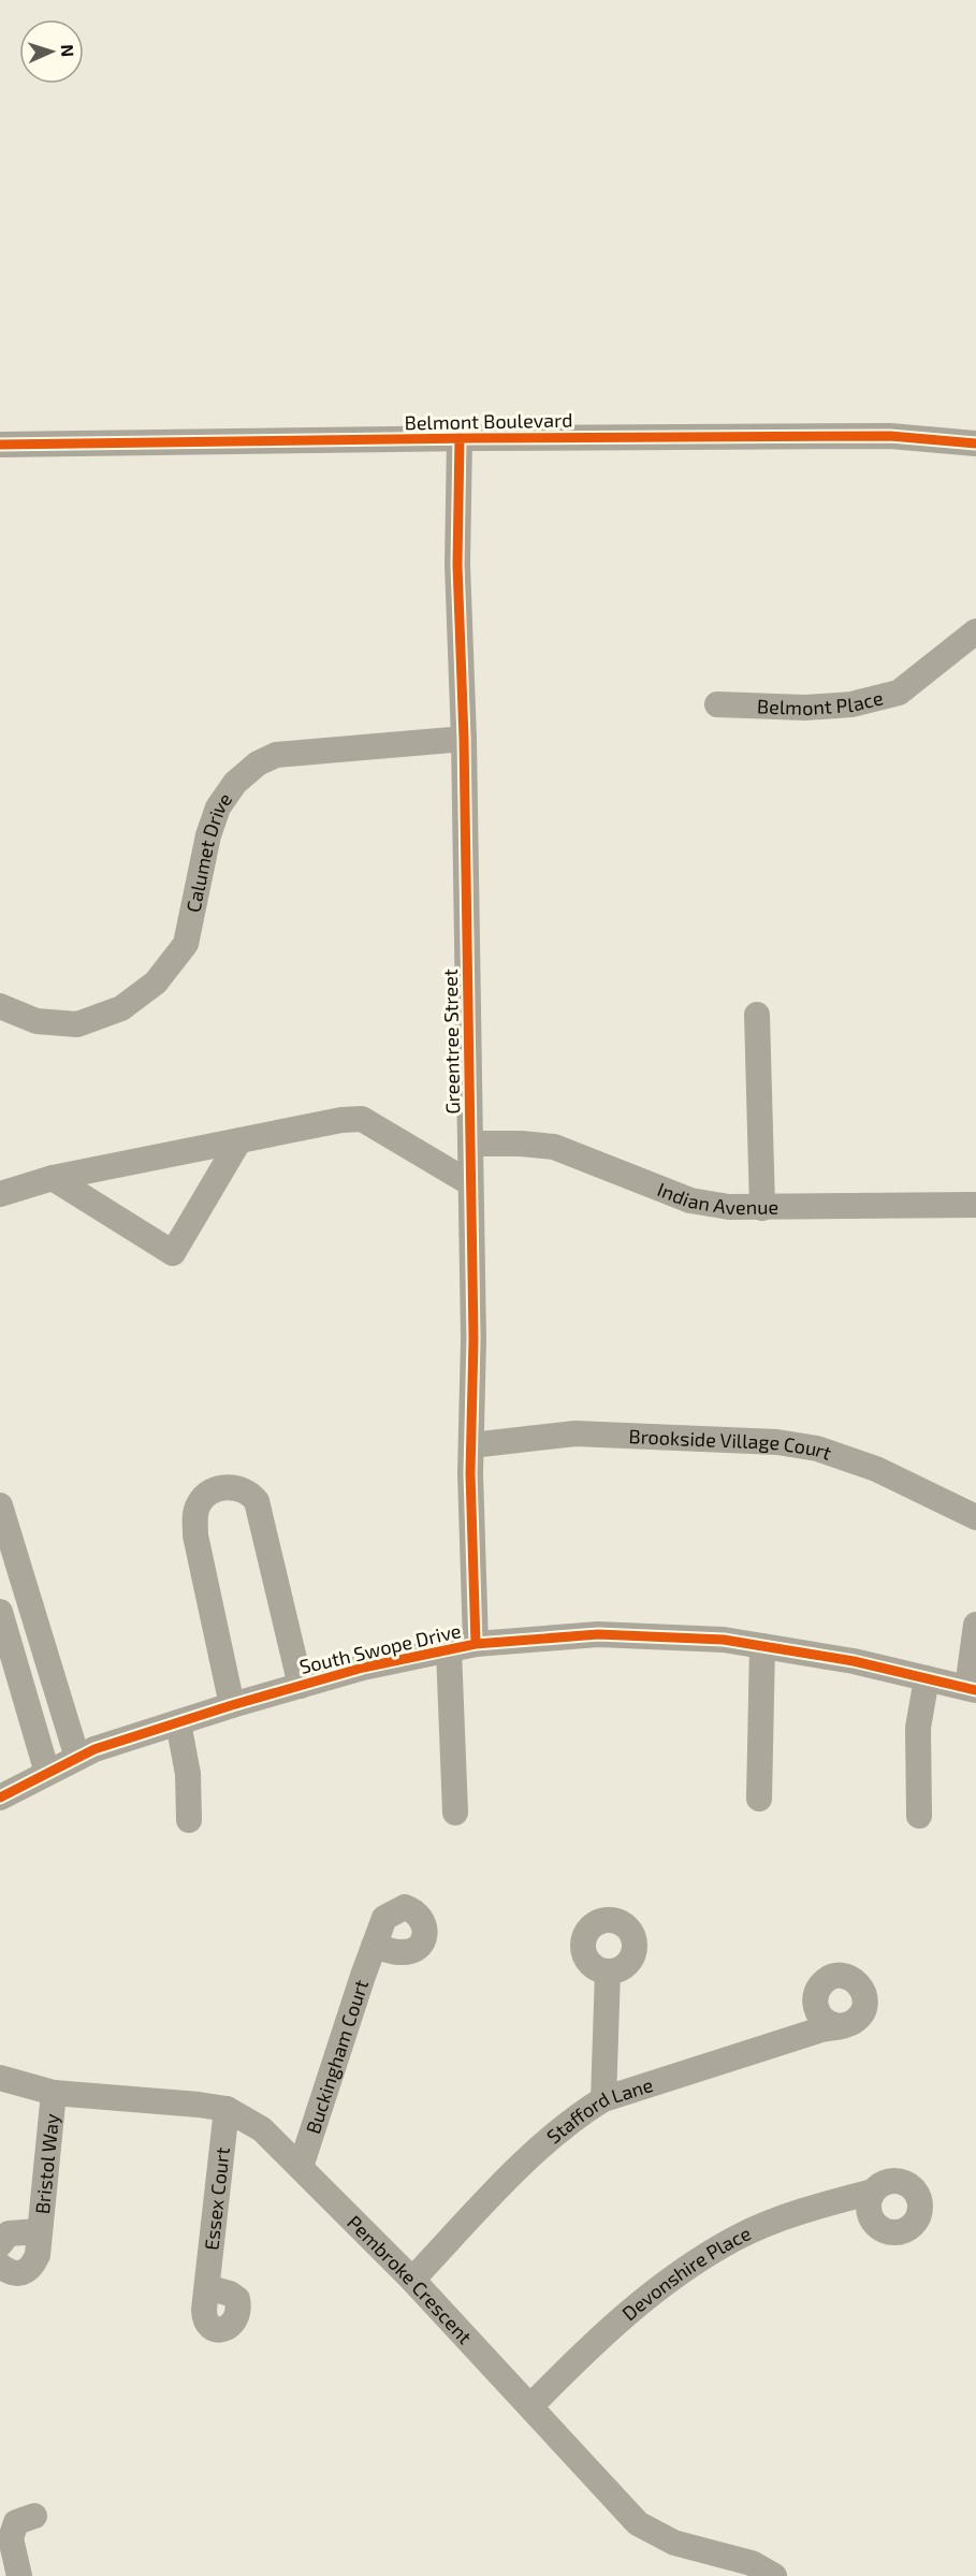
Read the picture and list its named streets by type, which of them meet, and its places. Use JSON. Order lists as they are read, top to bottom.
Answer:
{
  "streets": {
    "street": [
      "Belmont Boulevard",
      "Belmont Place",
      "Calumet Drive",
      "Greentree Street",
      "Indian Avenue",
      "Brookside Village Court",
      "South Swope Drive",
      "Buckingham Court",
      "Stafford Lane",
      "Bristol Way",
      "Essex Court",
      "Devonshire Place",
      "Pembroke Crescent"
    ]
  },
  "crossings": [
    ["Belmont Boulevard", "Greentree Street"],
    ["Calumet Drive", "Greentree Street"],
    ["Greentree Street", "Indian Avenue"],
    ["Greentree Street", "Brookside Village Court"],
    ["Greentree Street", "South Swope Drive"],
    ["Buckingham Court", "Pembroke Crescent"],
    ["Stafford Lane", "Pembroke Crescent"],
    ["Bristol Way", "Pembroke Crescent"],
    ["Essex Court", "Pembroke Crescent"],
    ["Devonshire Place", "Pembroke Crescent"]
  ],
  "north": "right"
}
